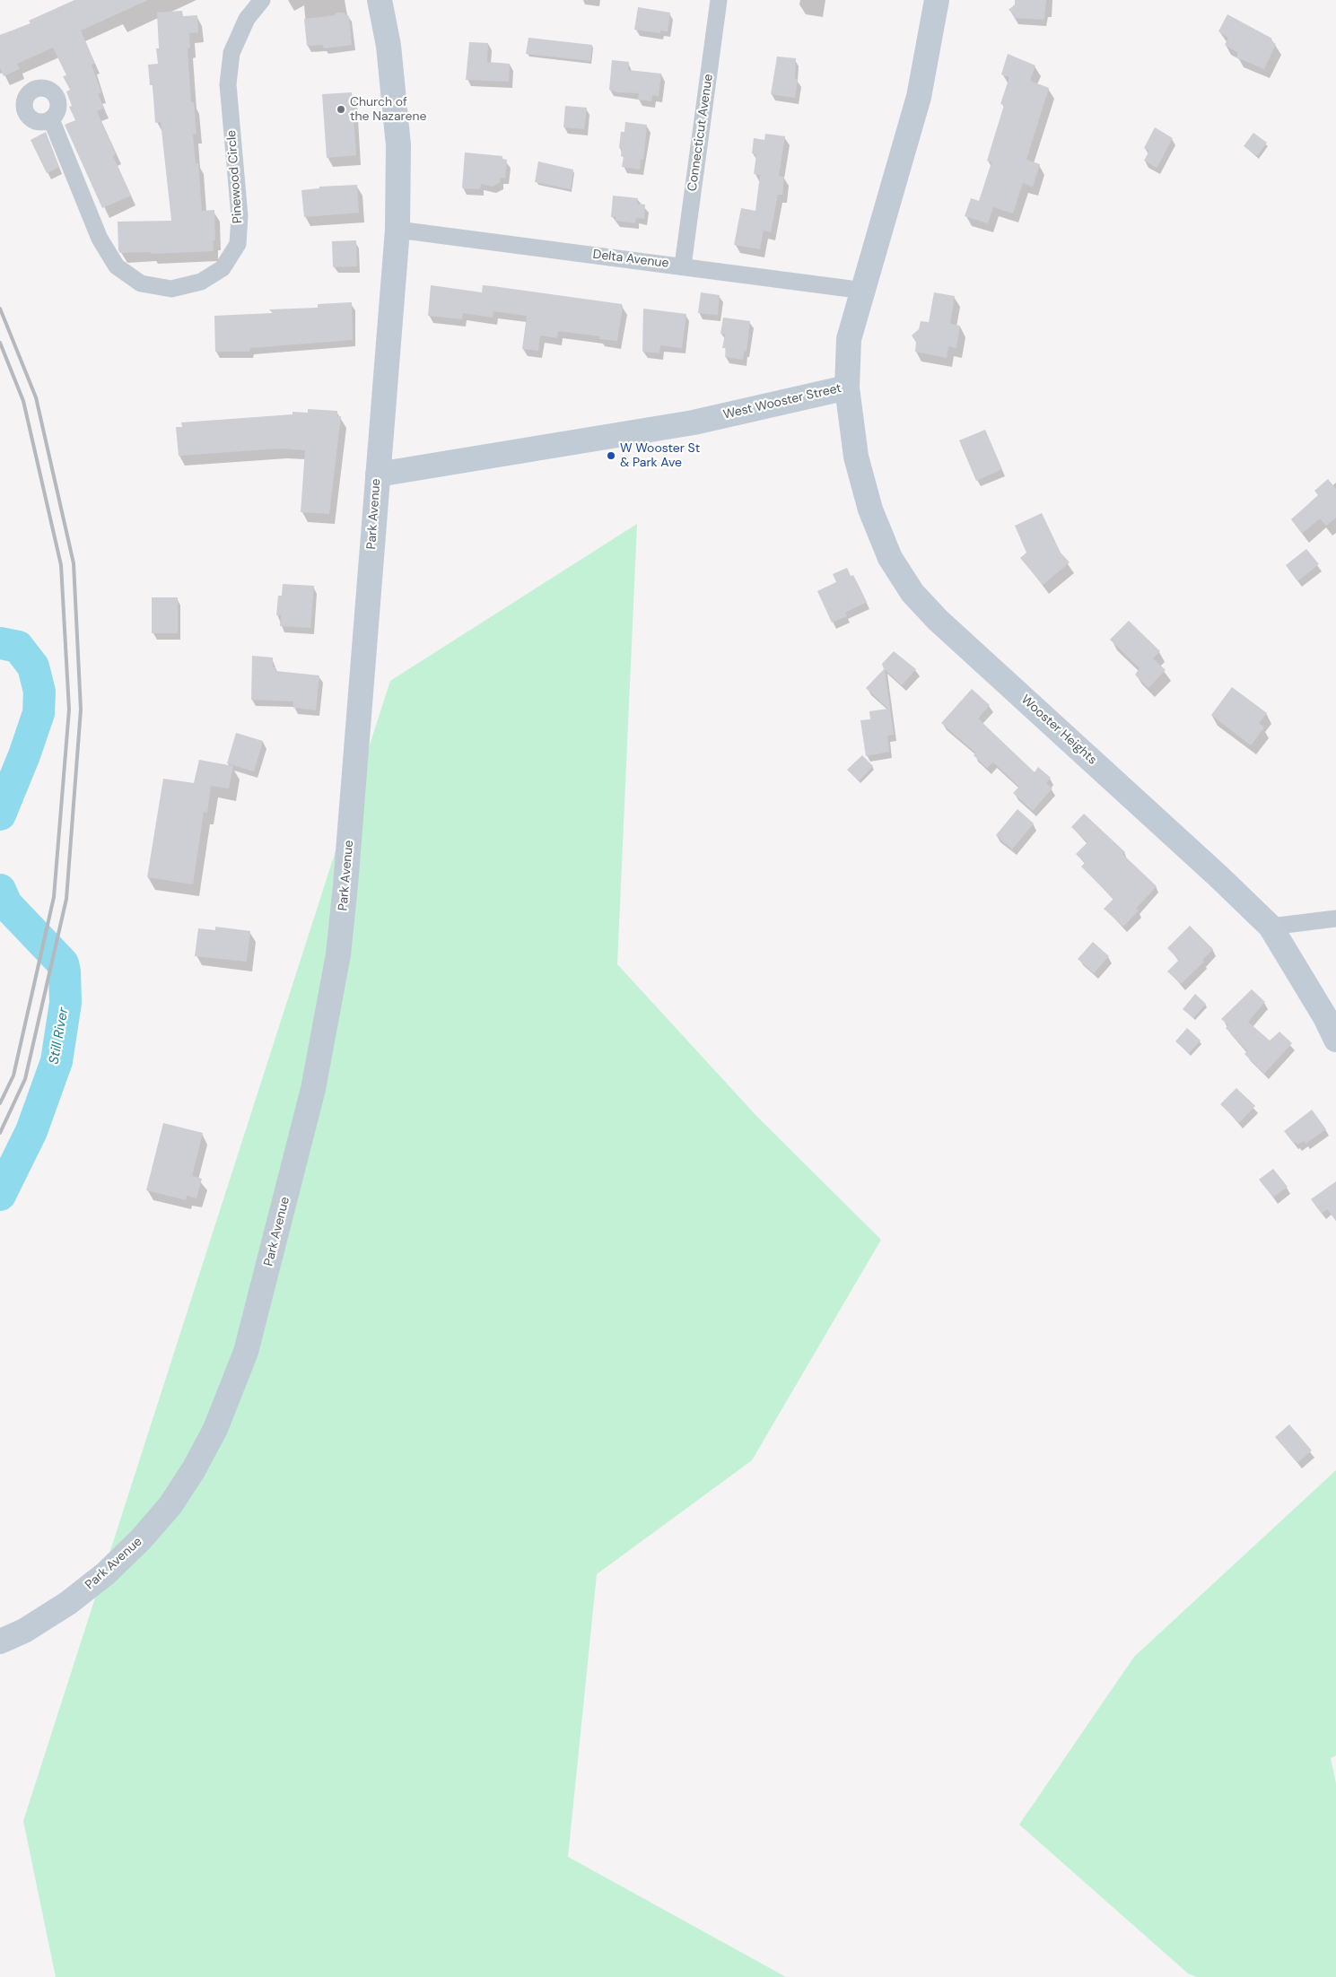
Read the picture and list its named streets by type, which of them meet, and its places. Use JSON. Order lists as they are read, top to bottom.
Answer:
{
  "streets": {
    "main road": ["West Wooster Street", "Park Avenue", "Wooster Heights"],
    "street": ["Connecticut Avenue", "Pinewood Circle", "Delta Avenue"]
  },
  "crossings": [
    ["Connecticut Avenue", "Delta Avenue"],
    ["Delta Avenue", "West Wooster Street"],
    ["Delta Avenue", "Park Avenue"],
    ["West Wooster Street", "Park Avenue"],
    ["West Wooster Street", "Wooster Heights"]
  ],
  "water": ["Still River"],
  "places": ["Church of the Nazarene", "W Wooster St & Park Ave"]
}
